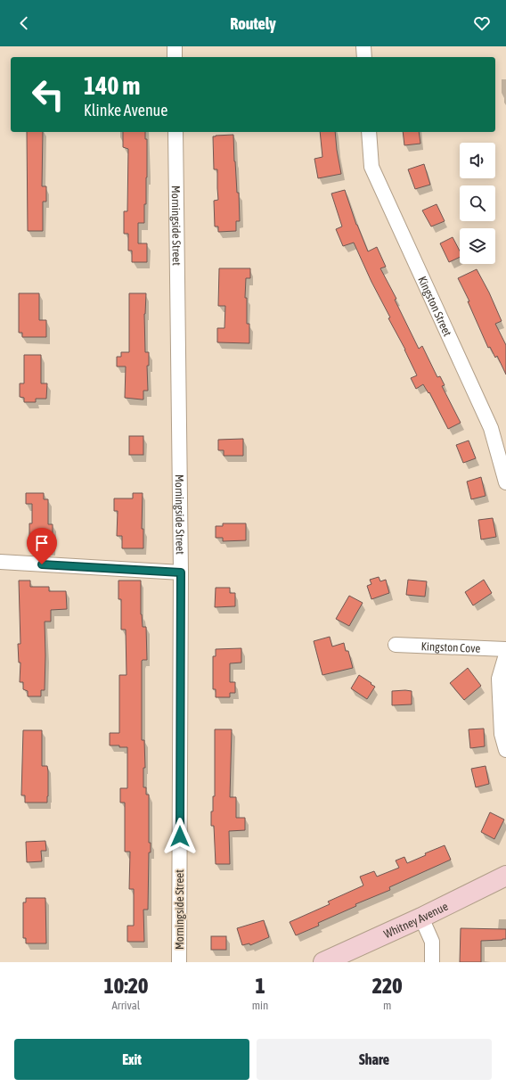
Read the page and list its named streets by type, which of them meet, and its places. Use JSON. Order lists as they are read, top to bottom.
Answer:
{
  "streets": {
    "main road": ["Whitney Avenue"],
    "street": ["Morningside Street", "Kingston Street", "Kingston Cove"]
  },
  "page": {
    "header": "Routely",
    "turn": ["140 m", "Klinke Avenue"],
    "eta": [
      "10:20",
      "Arrival",
      "1",
      "min",
      "220",
      "m"
    ],
    "buttons": ["Exit", "Share"]
  }
}
